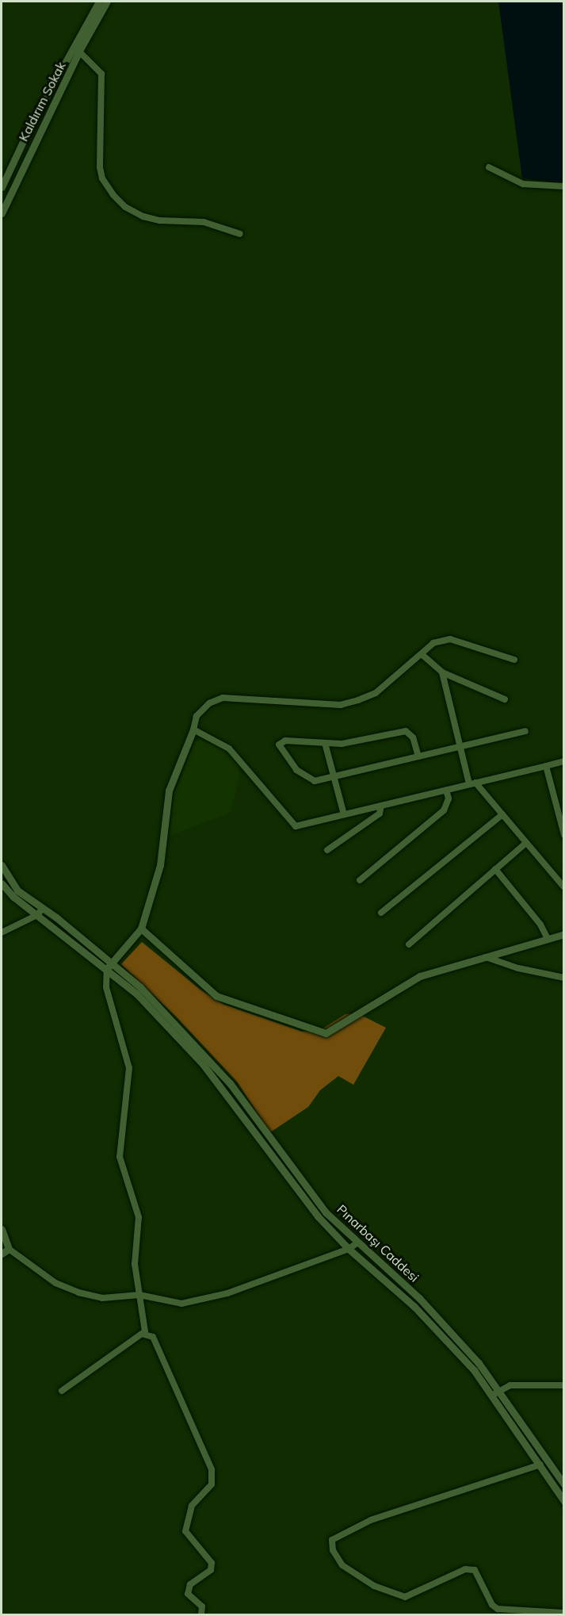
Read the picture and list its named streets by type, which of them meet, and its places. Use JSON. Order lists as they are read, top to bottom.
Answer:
{
  "streets": {
    "street": ["Kaldırım Sokak", "Pınarbaşı Caddesi"]
  }
}
